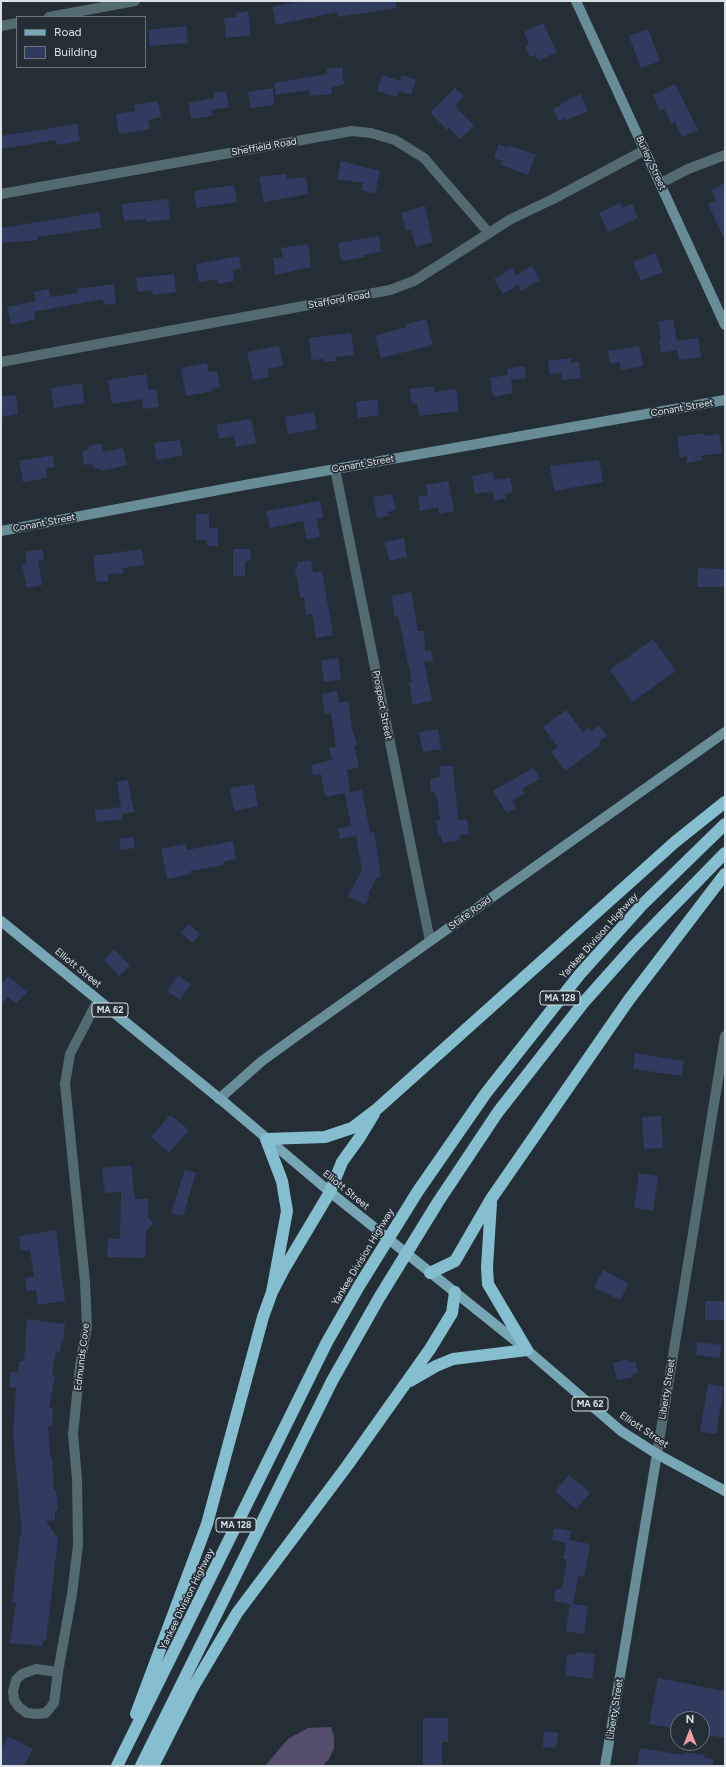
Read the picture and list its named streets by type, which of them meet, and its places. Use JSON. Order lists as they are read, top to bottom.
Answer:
{
  "streets": {
    "highway": ["Yankee Division Highway", "MA 128"],
    "main road": [
      "Burley Street",
      "Conant Street",
      "State Road",
      "Elliott Street",
      "MA 62",
      "Liberty Street"
    ],
    "street": [
      "Sheffield Road",
      "Stafford Road",
      "Prospect Street",
      "Edmunds Cove"
    ]
  },
  "crossings": [
    ["Sheffield Road", "Stafford Road"],
    ["Burley Street", "Stafford Road"],
    ["Conant Street", "Prospect Street"],
    ["Prospect Street", "State Road"],
    ["State Road", "Elliott Street"],
    ["Elliott Street", "Edmunds Cove"],
    ["Elliott Street", "Liberty Street"]
  ],
  "legend": ["Road", "Building"],
  "north": "top"
}
